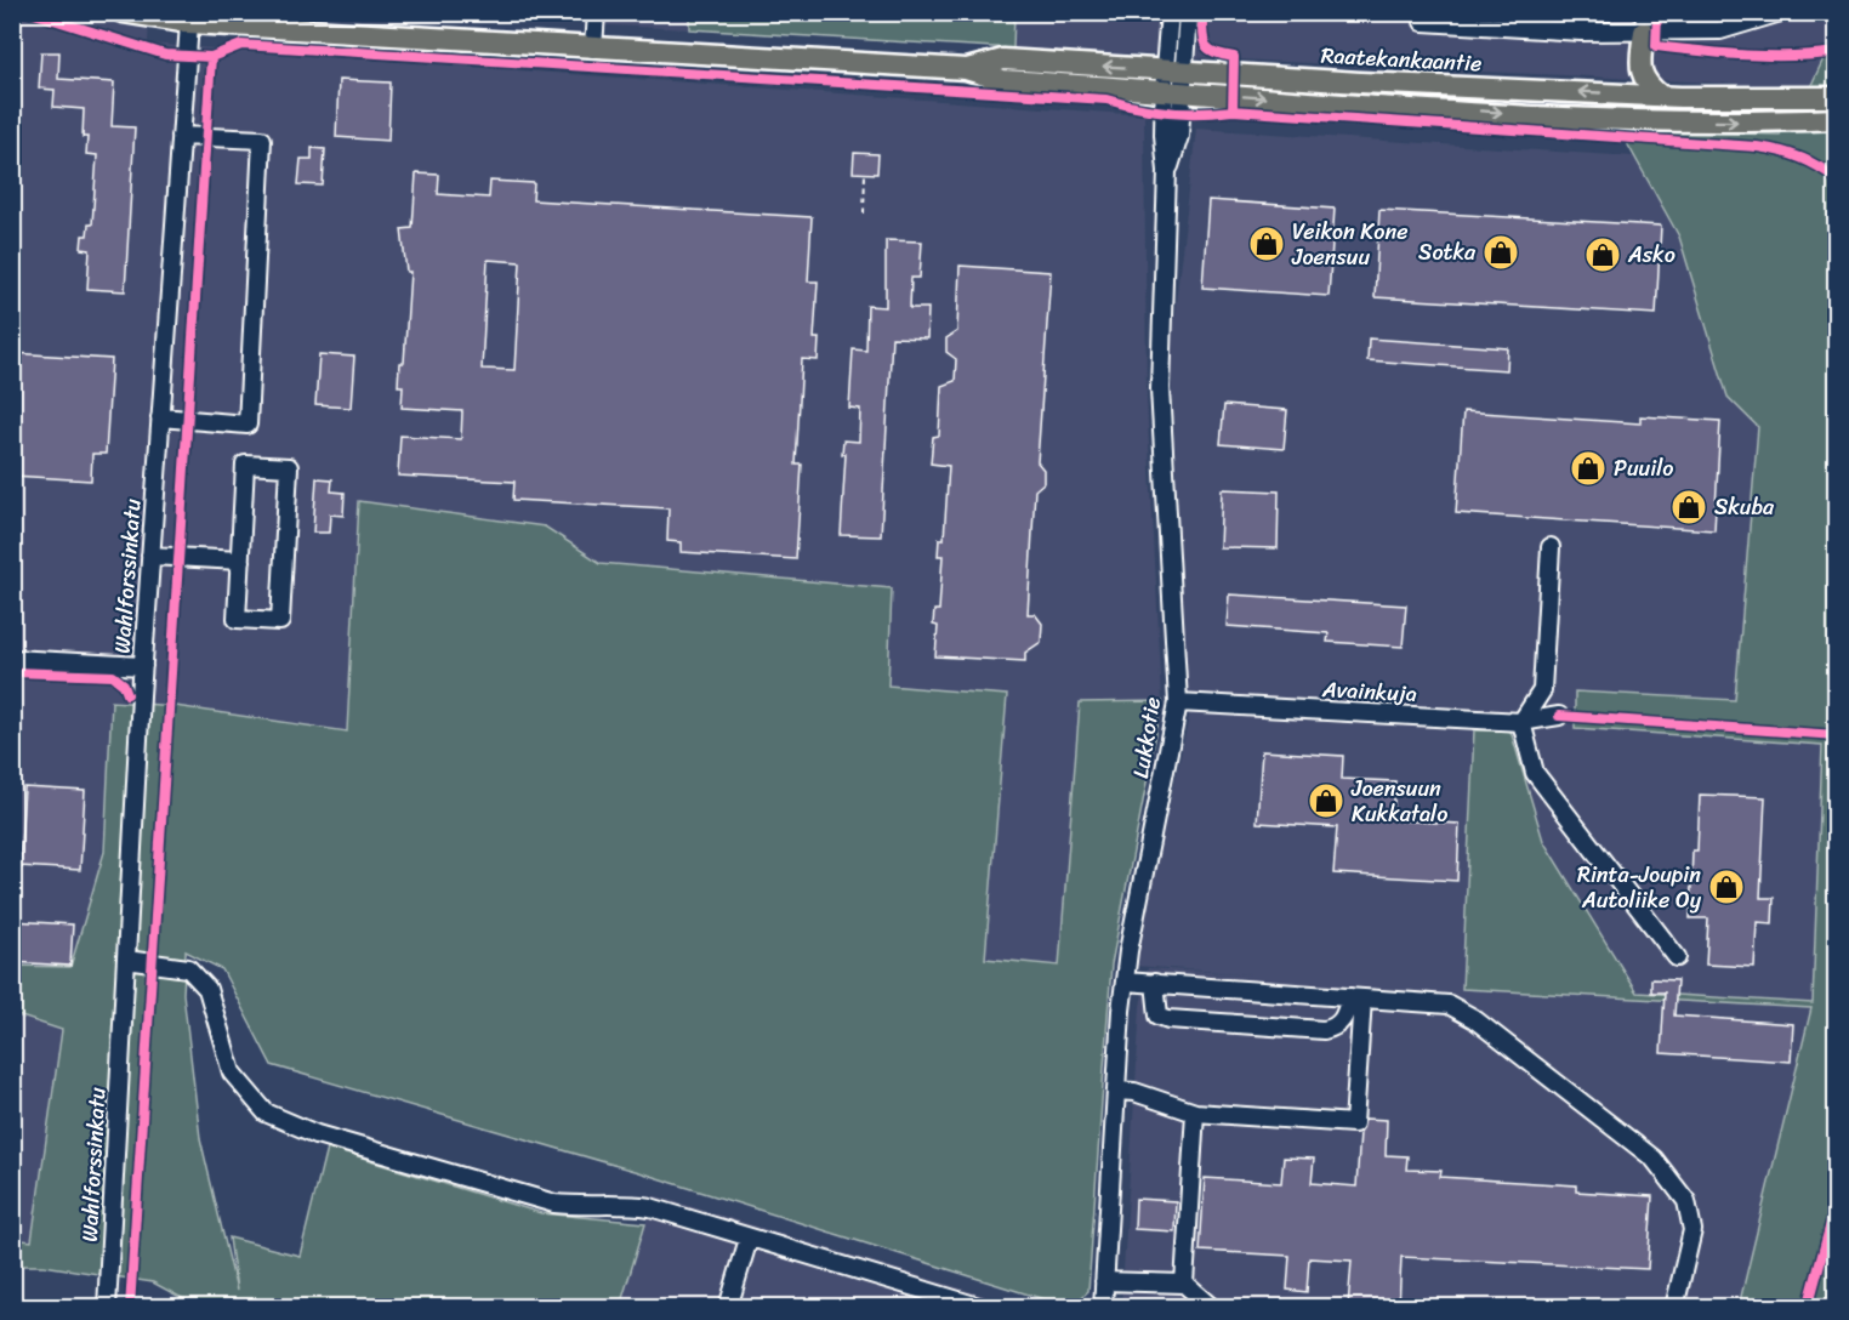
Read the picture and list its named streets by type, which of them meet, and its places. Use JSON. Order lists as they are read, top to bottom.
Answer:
{
  "streets": {
    "main road": ["Raatekankaantie"],
    "street": ["Wahlforssinkatu", "Avainkuja", "Lukkotie"]
  },
  "crossings": [
    ["Raatekankaantie", "Wahlforssinkatu"],
    ["Raatekankaantie", "Lukkotie"],
    ["Avainkuja", "Lukkotie"]
  ],
  "places": {
    "shop": [
      "Veikon Kone Joensuu",
      "Sotka",
      "Asko",
      "Puuilo",
      "Skuba",
      "Joensuun Kukkatalo",
      "Rinta-Joupin Autoliike Oy"
    ]
  }
}
